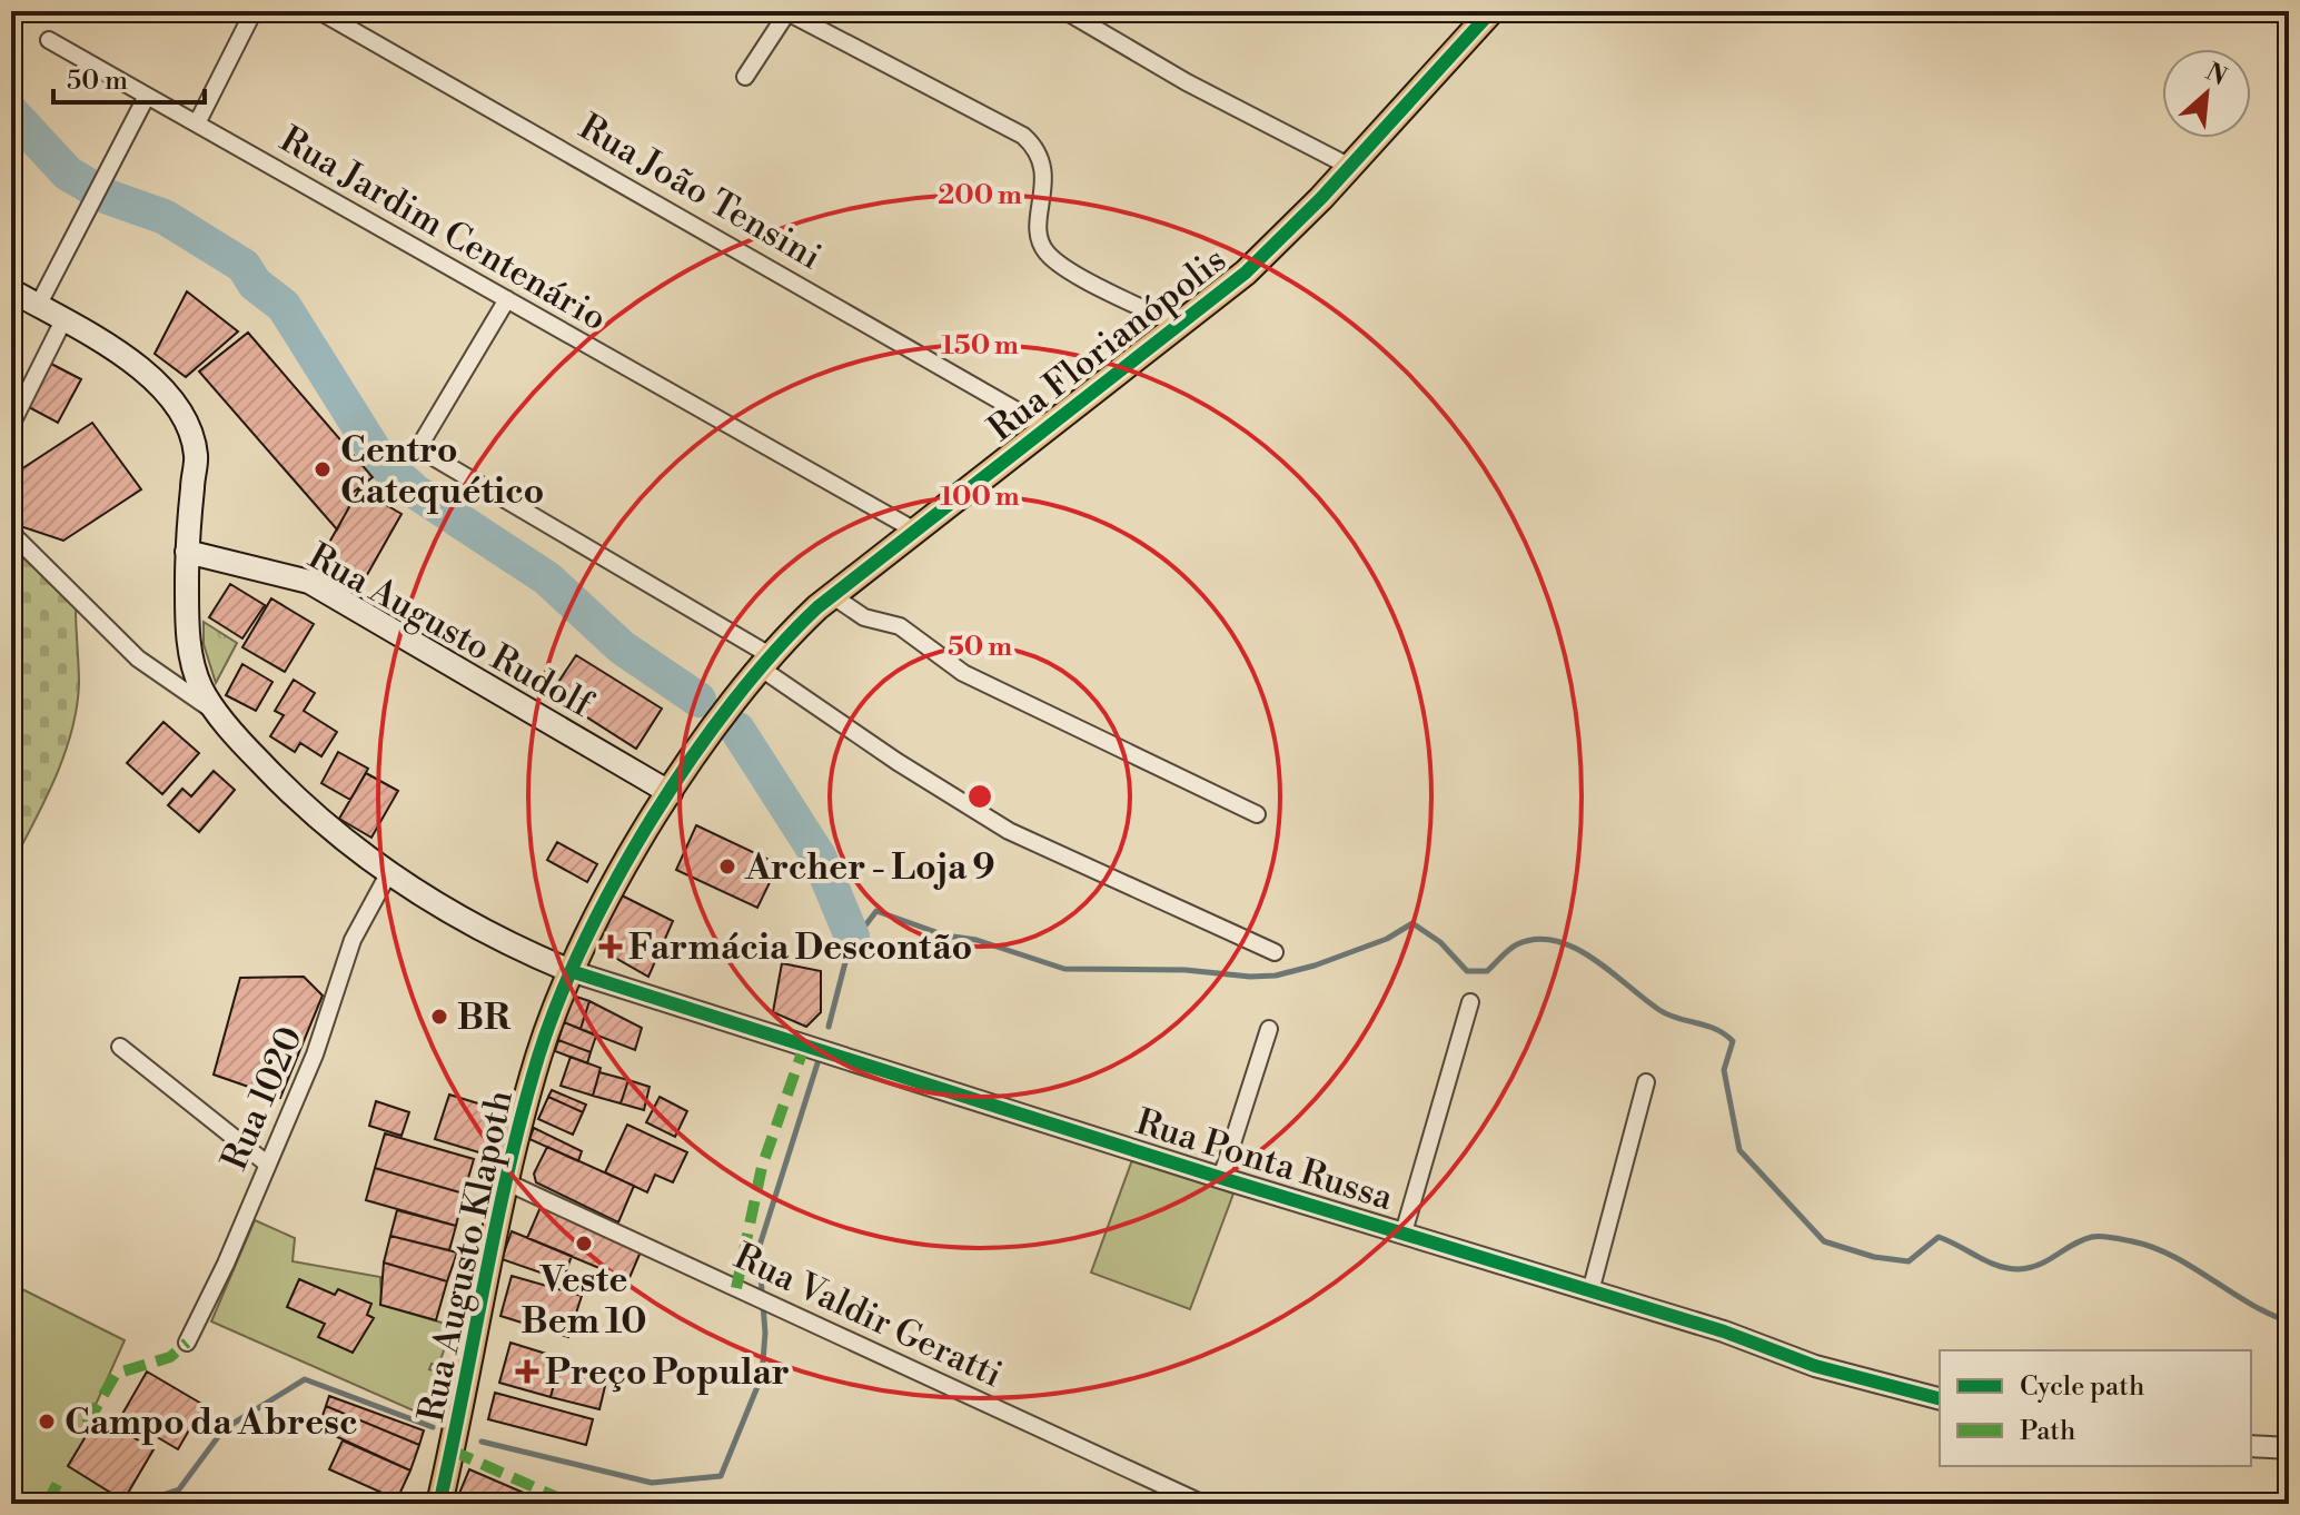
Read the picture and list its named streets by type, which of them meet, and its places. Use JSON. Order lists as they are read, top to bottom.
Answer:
{
  "streets": {
    "main road": ["Rua Florianópolis", "Rua Augusto Rudolf", "Rua Augusto Klapoth"],
    "street": [
      "Rua João Tensini",
      "Rua Jardim Centenário",
      "Rua 1020",
      "Rua Ponta Russa",
      "Rua Valdir Geratti"
    ]
  },
  "crossings": [
    ["Rua João Tensini", "Rua Florianópolis"],
    ["Rua Jardim Centenário", "Rua Florianópolis"],
    ["Rua Florianópolis", "Rua Augusto Rudolf"],
    ["Rua Florianópolis", "Rua Ponta Russa"],
    ["Rua Florianópolis", "Rua Augusto Klapoth"],
    ["Rua Ponta Russa", "Rua Augusto Klapoth"],
    ["Rua Augusto Klapoth", "Rua Valdir Geratti"]
  ],
  "places": {
    "other": [
      "Centro Catequético",
      "Archer - Loja 9",
      "BR",
      "Veste Bem 10",
      "Campo da Abresc"
    ],
    "health": ["Farmácia Descontão", "Preço Popular"]
  },
  "legend": ["Cycle path", "Path"],
  "scale_bar": "50 m",
  "north": "top right",
  "rings": [
    "200 m",
    "150 m",
    "100 m",
    "50 m"
  ]
}
